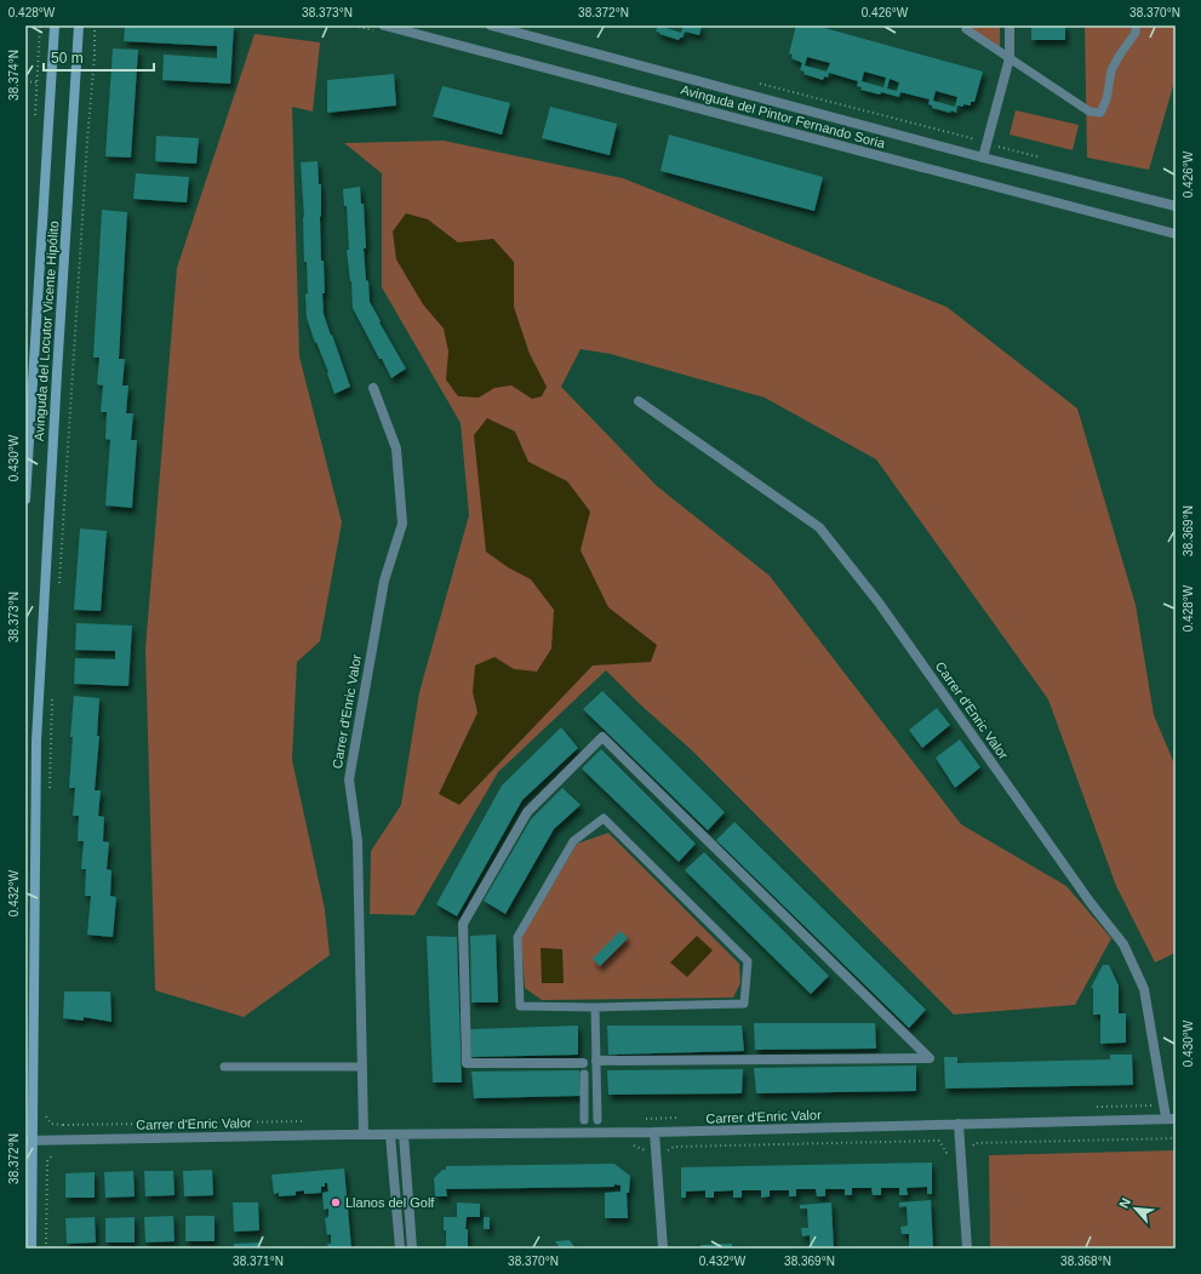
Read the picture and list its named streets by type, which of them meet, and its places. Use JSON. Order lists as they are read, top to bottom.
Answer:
{
  "streets": {
    "main road": ["Avinguda del Locutor Vicente Hipólito"],
    "street": ["Avinguda del Pintor Fernando Soria", "Carrer d'Enric Valor"]
  },
  "crossings": [
    ["Avinguda del Locutor Vicente Hipólito", "Carrer d'Enric Valor"]
  ],
  "places": ["Llanos del Golf"],
  "scale_bar": "50 m",
  "north": "top left",
  "coordinates": [
    "0.428°W",
    "38.373°N",
    "38.372°N",
    "0.426°W",
    "38.370°N",
    "38.374°N",
    "0.430°W",
    "38.369°N",
    "0.432°W",
    "38.371°N",
    "38.368°N"
  ]
}
